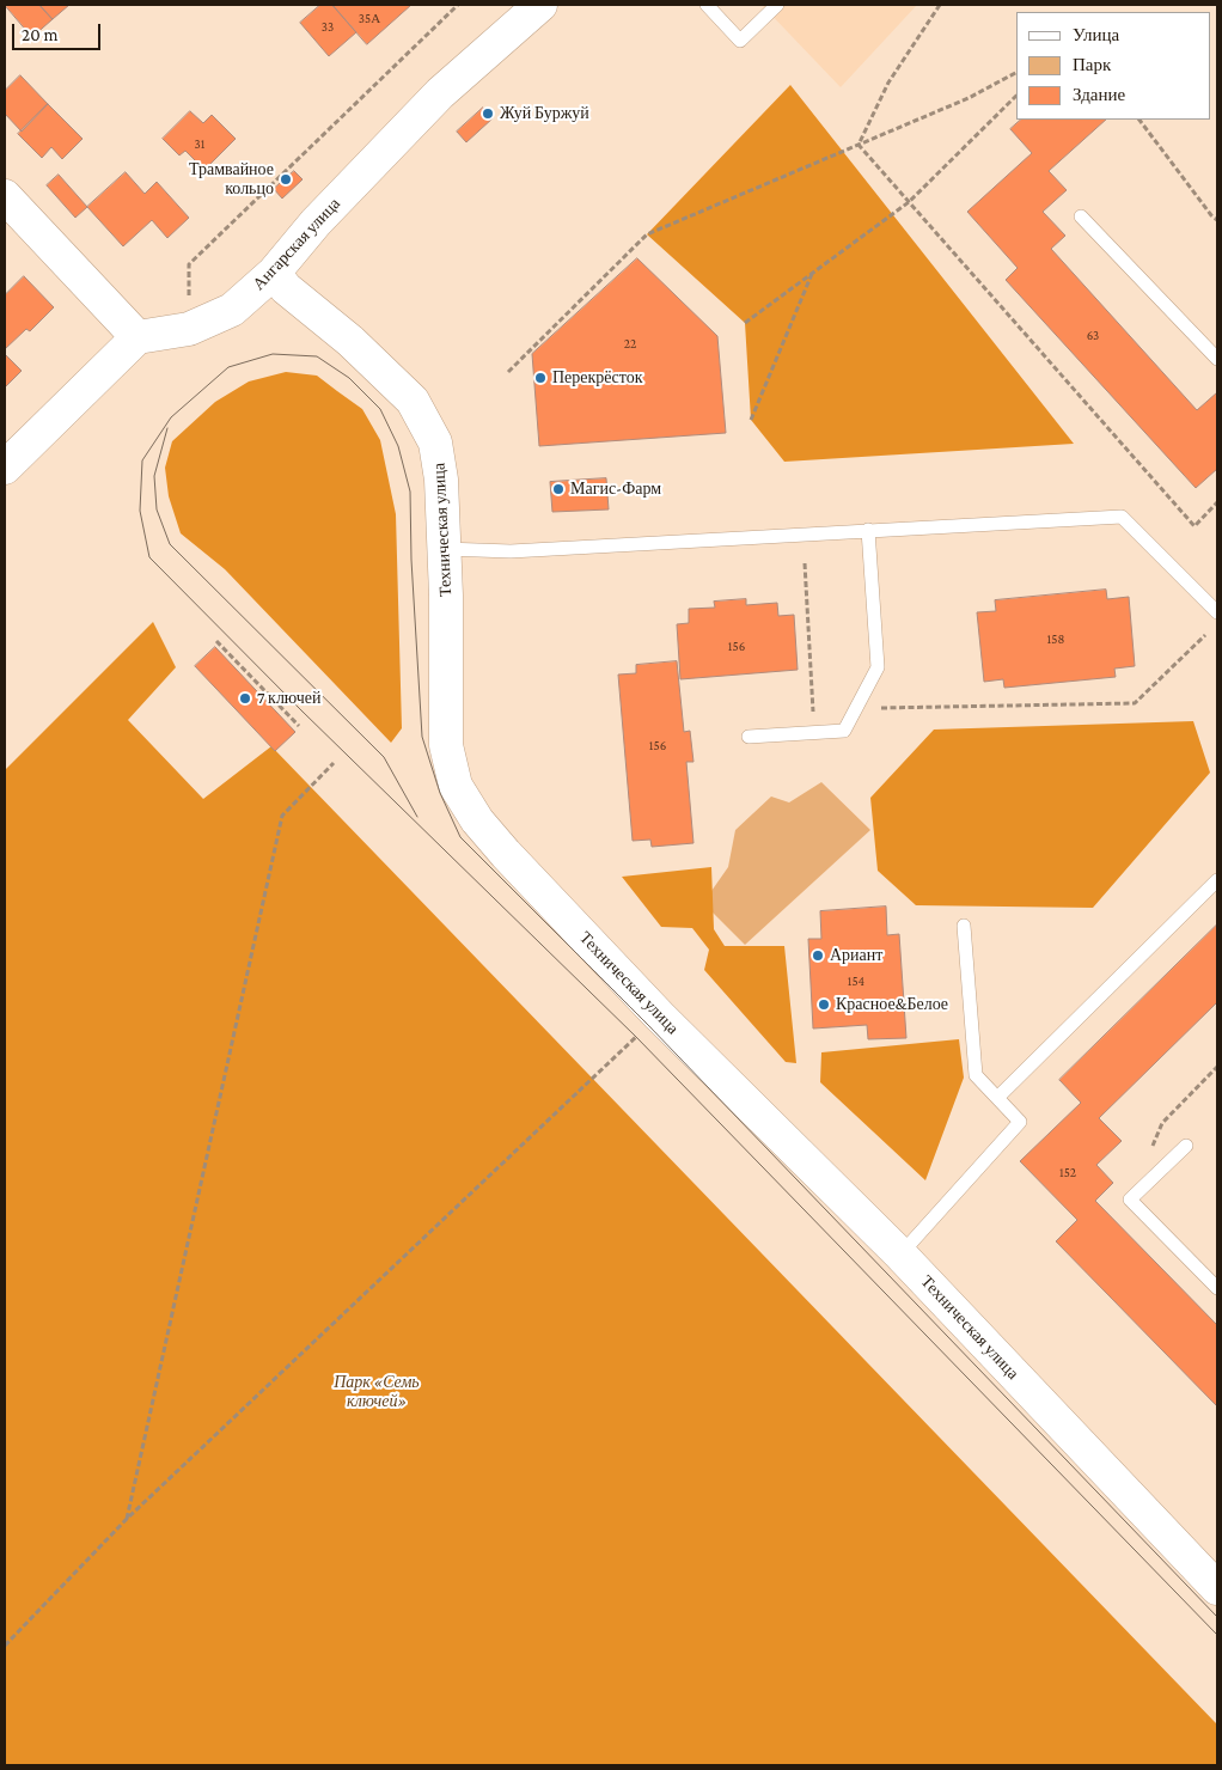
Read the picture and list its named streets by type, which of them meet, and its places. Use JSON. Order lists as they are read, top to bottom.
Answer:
{
  "streets": {
    "street": ["Ангарская улица", "Техническая улица"]
  },
  "crossings": [
    ["Ангарская улица", "Техническая улица"]
  ],
  "parks": ["Парк «Семь ключей»"],
  "places": [
    "Жуй Буржуй",
    "Трамвайное кольцо",
    "Перекрёсток",
    "Магис-Фарм",
    "7 ключей",
    "Ариант",
    "Красное&Белое"
  ],
  "house_numbers": [
    "35А",
    "33",
    "31",
    "63",
    "22",
    "158",
    "156",
    "156",
    "154",
    "152"
  ],
  "legend": ["Улица", "Парк", "Здание"],
  "scale_bar": "20 m"
}
